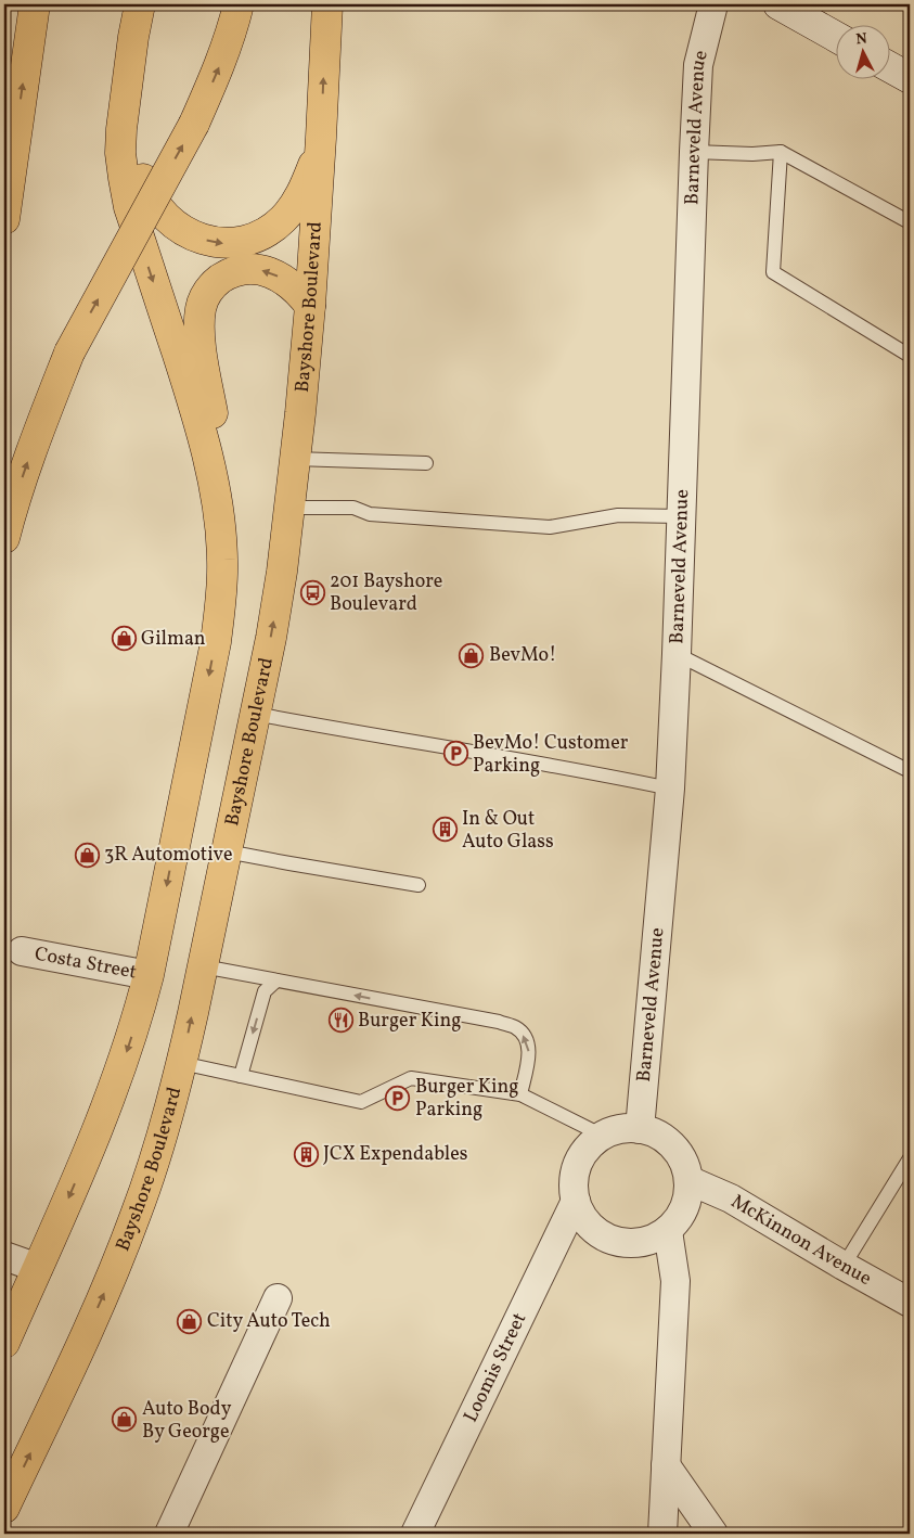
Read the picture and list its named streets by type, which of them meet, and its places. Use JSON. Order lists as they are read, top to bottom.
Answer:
{
  "streets": {
    "main road": ["Bayshore Boulevard"],
    "street": [
      "Barneveld Avenue",
      "Costa Street",
      "McKinnon Avenue",
      "Loomis Street"
    ]
  },
  "crossings": [
    ["Barneveld Avenue", "McKinnon Avenue"],
    ["Barneveld Avenue", "Loomis Street"],
    ["McKinnon Avenue", "Loomis Street"]
  ],
  "places": {
    "bus stop": ["201 Bayshore Boulevard"],
    "shop": [
      "Gilman",
      "BevMo!",
      "3R Automotive",
      "City Auto Tech",
      "Auto Body By George"
    ],
    "parking": ["BevMo! Customer Parking", "Burger King Parking"],
    "building": ["In & Out Auto Glass", "JCX Expendables"],
    "restaurant": ["Burger King"]
  },
  "north": "top"
}
